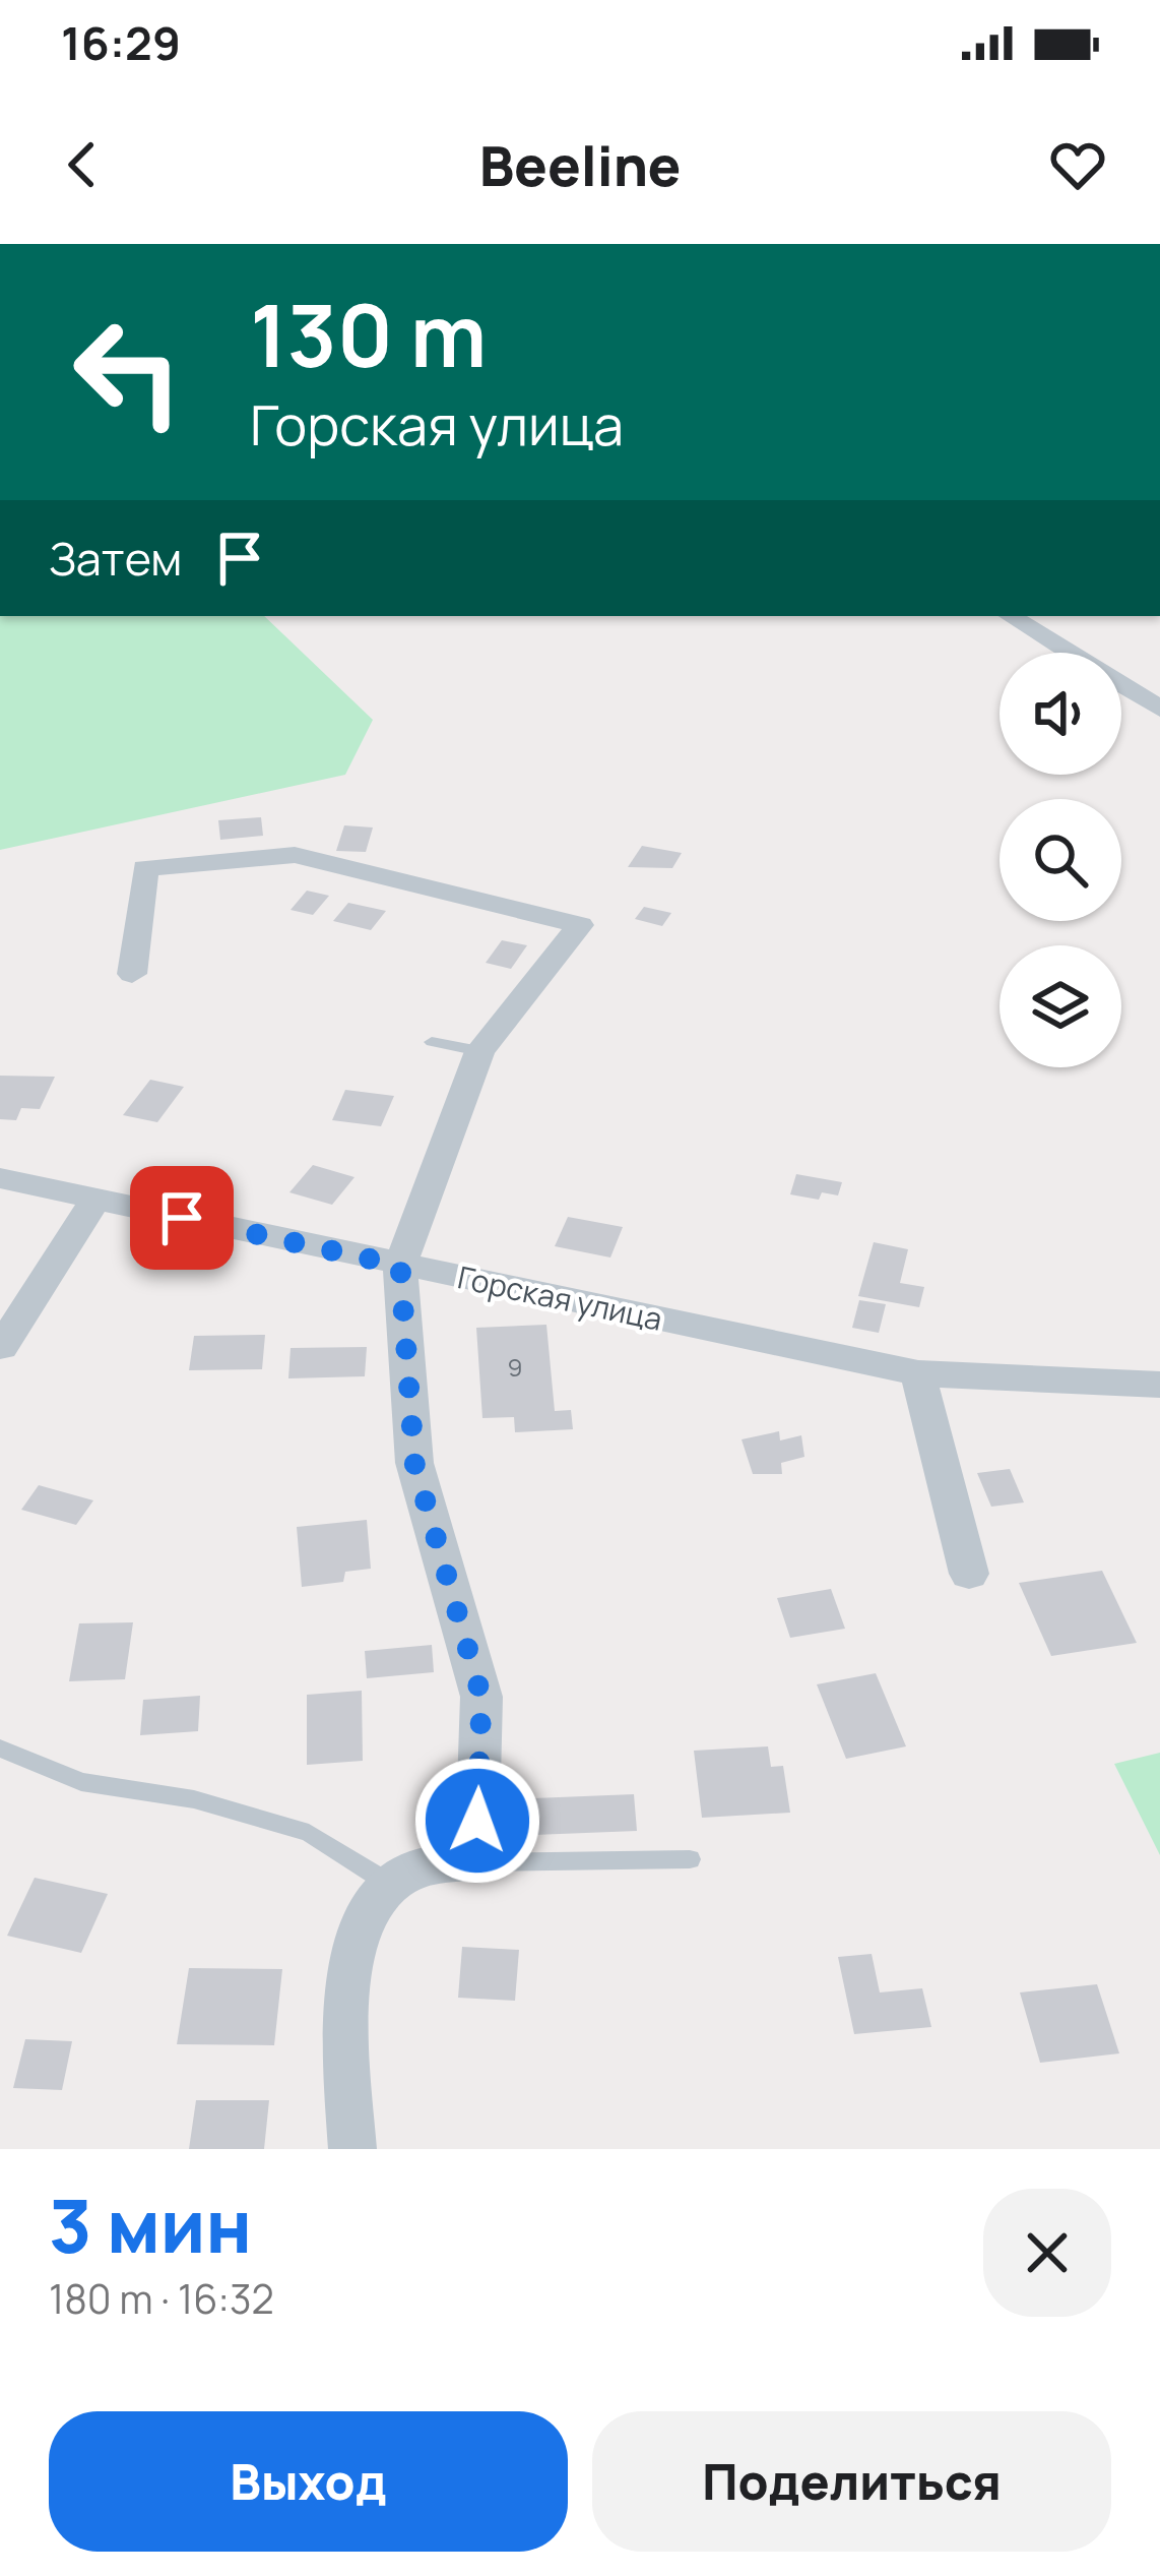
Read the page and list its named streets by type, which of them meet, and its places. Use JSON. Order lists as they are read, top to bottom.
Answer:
{
  "streets": {
    "street": ["Горская улица"]
  },
  "house_numbers": ["9"],
  "page": {
    "status": "16:29",
    "header": "Beeline",
    "turn": ["130 m", "Горская улица"],
    "then": "Затем",
    "heading": ["3 мин", "180 m · 16:32"],
    "buttons": ["Выход", "Поделиться"]
  }
}
